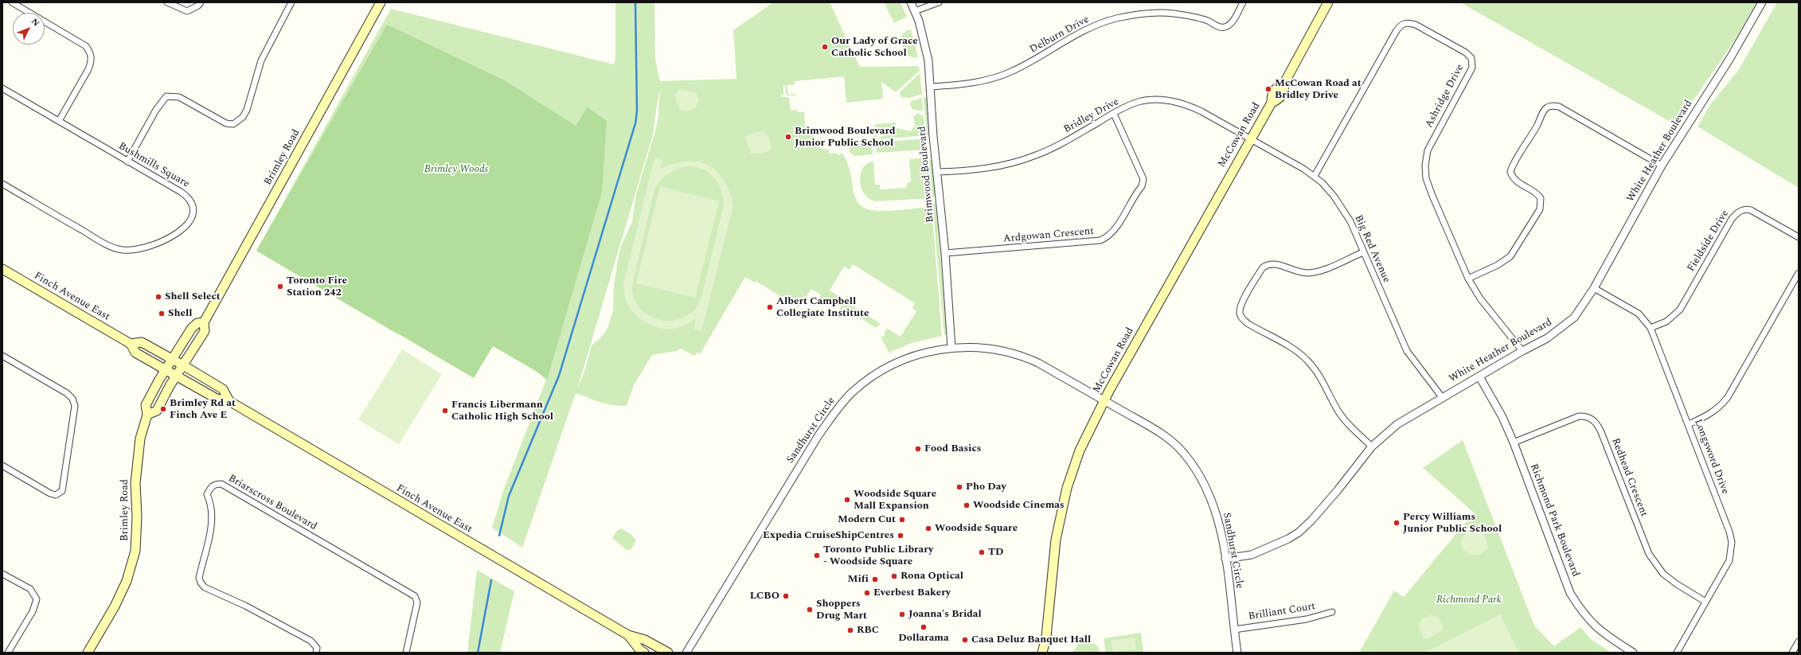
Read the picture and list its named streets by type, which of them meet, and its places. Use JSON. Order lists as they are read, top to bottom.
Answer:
{
  "streets": {
    "main road": ["McCowan Road", "Brimley Road", "Finch Avenue East"],
    "street": [
      "Delburn Drive",
      "Ashridge Drive",
      "Bridley Drive",
      "White Heather Boulevard",
      "Bushmills Square",
      "Brimwood Boulevard",
      "Ardgowan Crescent",
      "Fieldside Drive",
      "Big Red Avenue",
      "Sandhurst Circle",
      "Longsword Drive",
      "Redhead Crescent",
      "Briarscross Boulevard",
      "Richmond Park Boulevard",
      "Brilliant Court"
    ]
  },
  "crossings": [
    ["Delburn Drive", "Brimwood Boulevard"],
    ["Ashridge Drive", "White Heather Boulevard"],
    ["Ashridge Drive", "Big Red Avenue"],
    ["Bridley Drive", "McCowan Road"],
    ["Bridley Drive", "Brimwood Boulevard"],
    ["Bridley Drive", "Ardgowan Crescent"],
    ["Bridley Drive", "Big Red Avenue"],
    ["McCowan Road", "Big Red Avenue"],
    ["McCowan Road", "Sandhurst Circle"],
    ["White Heather Boulevard", "Big Red Avenue"],
    ["White Heather Boulevard", "Sandhurst Circle"],
    ["White Heather Boulevard", "Longsword Drive"],
    ["White Heather Boulevard", "Richmond Park Boulevard"],
    ["Brimley Road", "Finch Avenue East"],
    ["Brimwood Boulevard", "Ardgowan Crescent"],
    ["Brimwood Boulevard", "Sandhurst Circle"],
    ["Fieldside Drive", "Longsword Drive"],
    ["Sandhurst Circle", "Brilliant Court"],
    ["Longsword Drive", "Redhead Crescent"],
    ["Redhead Crescent", "Richmond Park Boulevard"]
  ],
  "parks": ["Brimley Woods", "Richmond Park"],
  "places": [
    "Our Lady of Grace Catholic School",
    "McCowan Road at Bridley Drive",
    "Brimwood Boulevard Junior Public School",
    "Toronto Fire Station 242",
    "Shell Select",
    "Albert Campbell Collegiate Institute",
    "Shell",
    "Brimley Rd at Finch Ave E",
    "Francis Libermann Catholic High School",
    "Food Basics",
    "Pho Day",
    "Woodside Square Mall Expansion",
    "Woodside Cinemas",
    "Modern Cut",
    "Percy Williams Junior Public School",
    "Woodside Square",
    "Expedia CruiseShipCentres",
    "TD",
    "Toronto Public Library - Woodside Square",
    "Rona Optical",
    "Mifi",
    "Everbest Bakery",
    "LCBO",
    "Shoppers Drug Mart",
    "Joanna's Bridal",
    "Dollarama",
    "RBC",
    "Casa Deluz Banquet Hall"
  ],
  "north": "top right"
}
